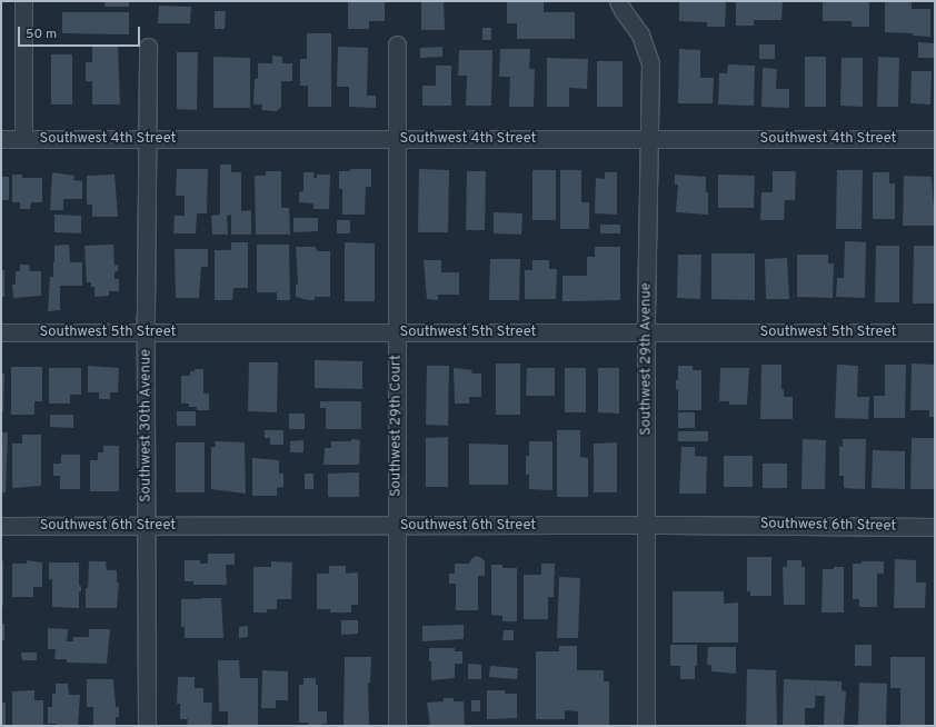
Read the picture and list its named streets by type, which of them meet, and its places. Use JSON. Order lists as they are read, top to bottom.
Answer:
{
  "streets": {
    "street": [
      "Southwest 4th Street",
      "Southwest 5th Street",
      "Southwest 29th Avenue",
      "Southwest 30th Avenue",
      "Southwest 29th Court",
      "Southwest 6th Street"
    ]
  },
  "crossings": [
    ["Southwest 4th Street", "Southwest 29th Avenue"],
    ["Southwest 4th Street", "Southwest 30th Avenue"],
    ["Southwest 4th Street", "Southwest 29th Court"],
    ["Southwest 5th Street", "Southwest 29th Avenue"],
    ["Southwest 5th Street", "Southwest 30th Avenue"],
    ["Southwest 5th Street", "Southwest 29th Court"],
    ["Southwest 29th Avenue", "Southwest 6th Street"],
    ["Southwest 30th Avenue", "Southwest 6th Street"],
    ["Southwest 29th Court", "Southwest 6th Street"]
  ],
  "scale_bar": "50 m"
}
